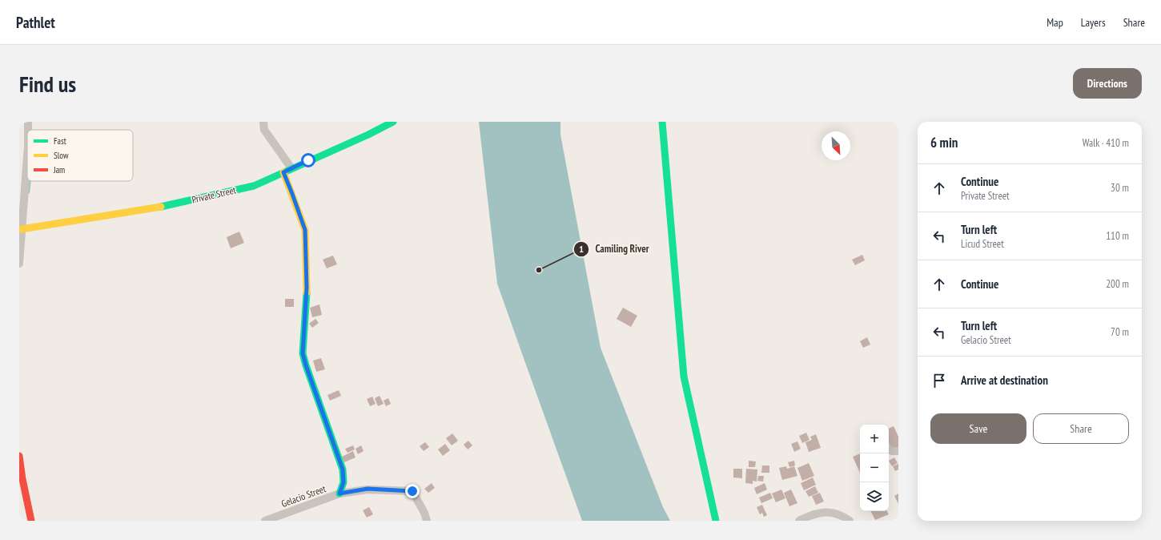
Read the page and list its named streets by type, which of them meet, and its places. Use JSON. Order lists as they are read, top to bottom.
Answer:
{
  "streets": {
    "street": ["Private Street", "Gelacio Street"]
  },
  "places": ["Camiling River"],
  "legend": ["Fast", "Slow", "Jam"],
  "north": "bottom right",
  "page": {
    "header": "Pathlet",
    "nav": ["Map", "Layers", "Share"],
    "buttons": [
      "Directions",
      ["Save", "Share"]
    ],
    "title": "Find us",
    "heading": ["6 min", "Walk · 410 m"],
    "list": [
      ["Continue", "Private Street", "30 m"],
      ["Turn left", "Licud Street", "110 m"],
      ["Continue", "200 m"],
      ["Turn left", "Gelacio Street", "70 m"],
      "Arrive at destination"
    ],
    "map_buttons": ["+", "−"]
  }
}
